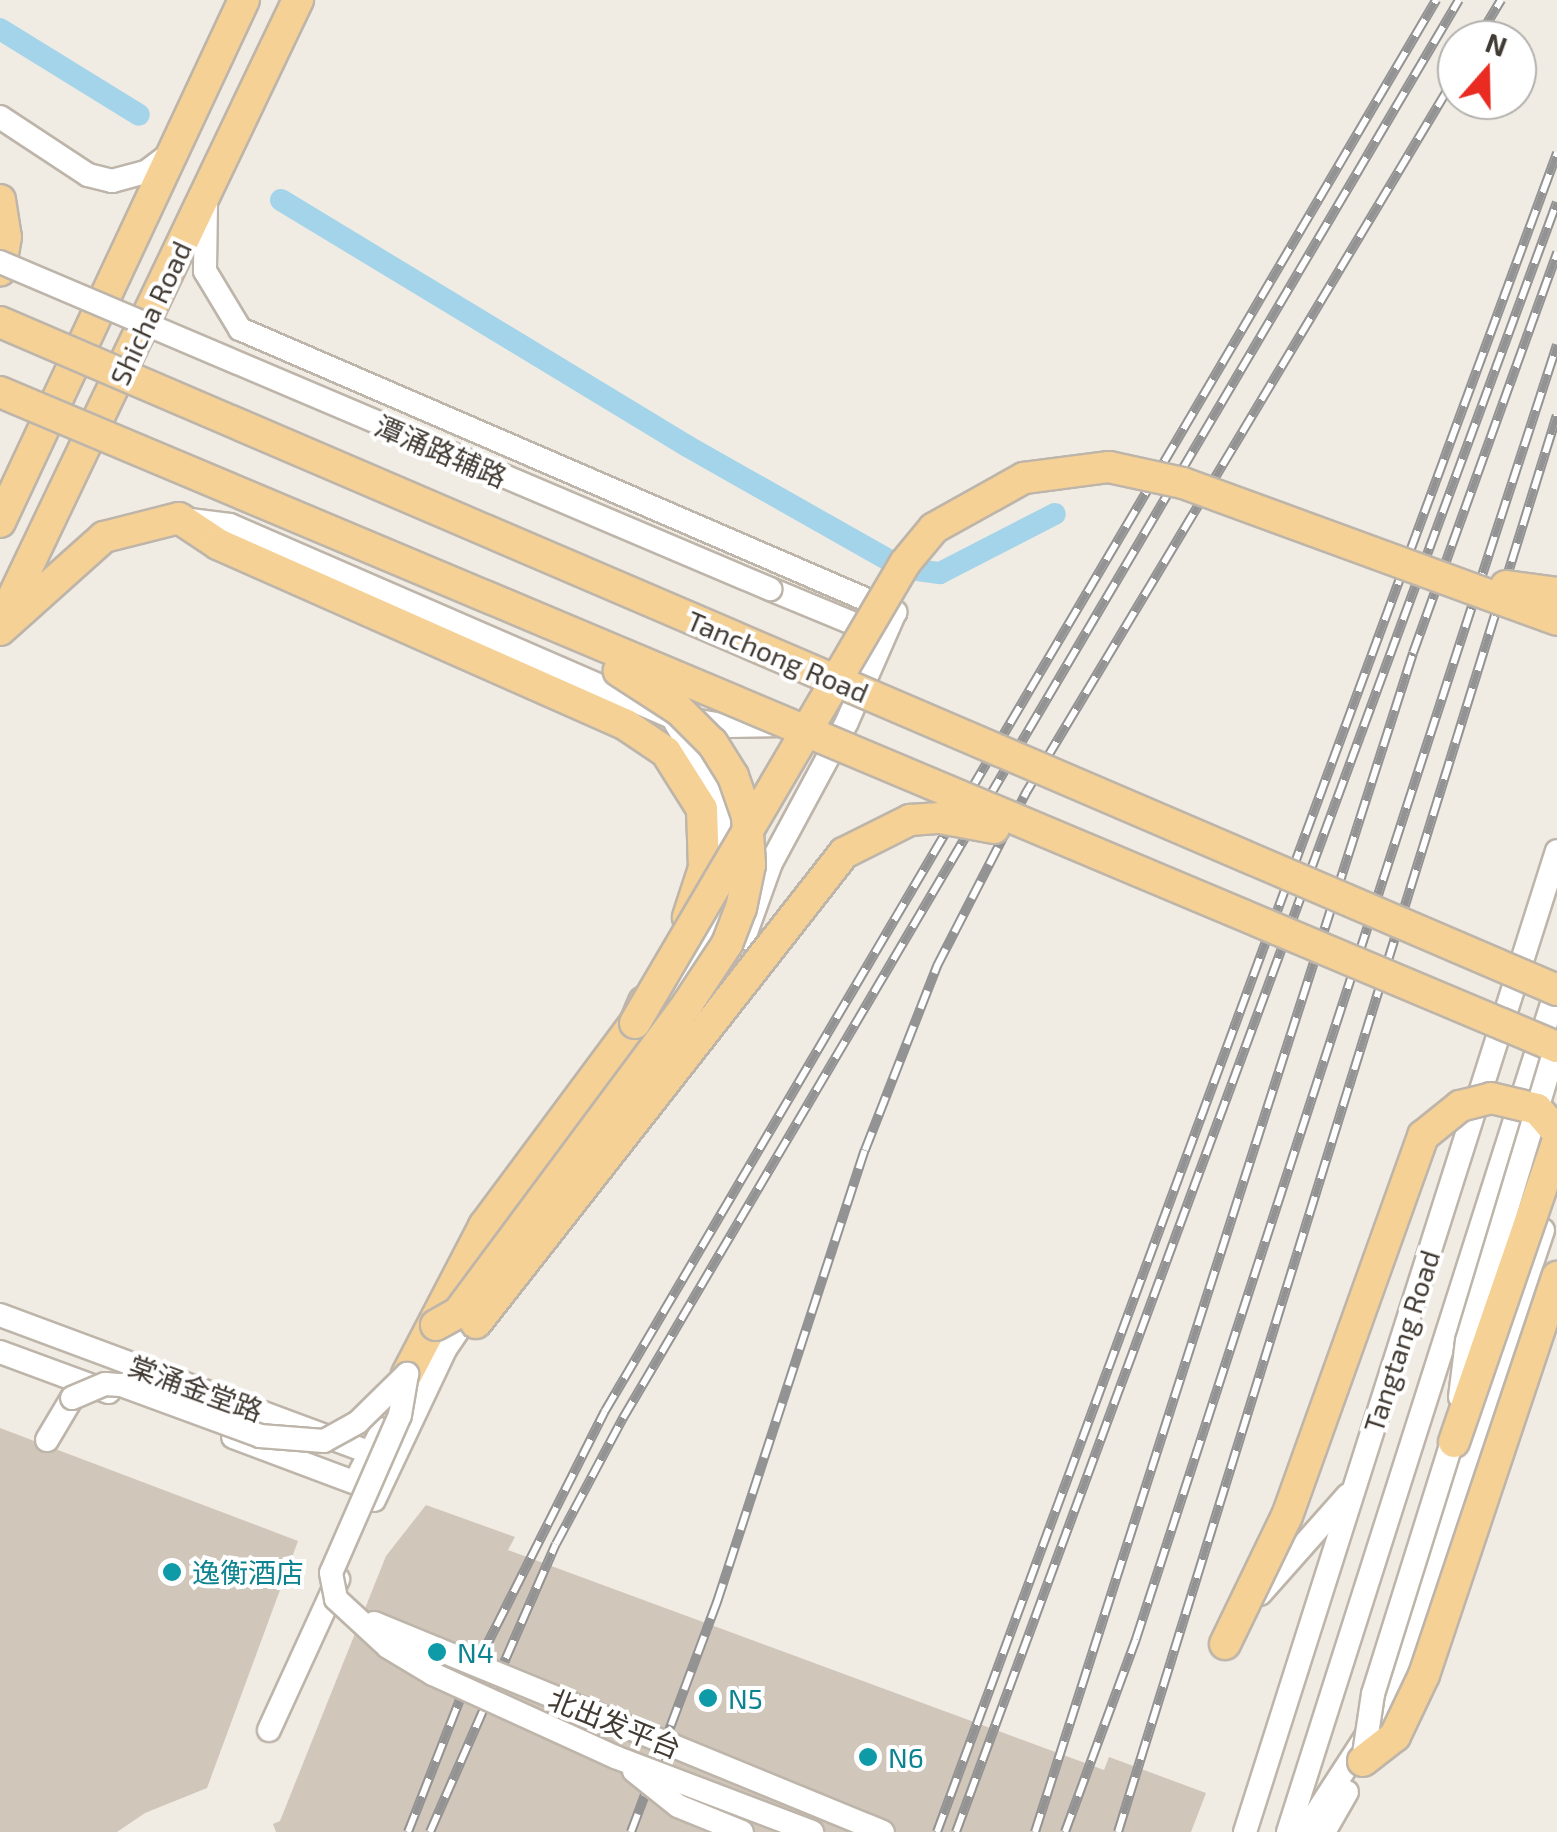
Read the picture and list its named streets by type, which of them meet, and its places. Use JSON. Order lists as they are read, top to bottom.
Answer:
{
  "streets": {
    "main road": ["Shicha Road", "Tanchong Road"],
    "street": [
      "潭涌路辅路",
      "Tangtang Road",
      "棠涌金堂路",
      "北出发平台"
    ]
  },
  "crossings": [
    ["Tanchong Road", "Tangtang Road"]
  ],
  "places": [
    "逸衡酒店",
    "N4",
    "N5",
    "N6"
  ],
  "north": "top"
}
